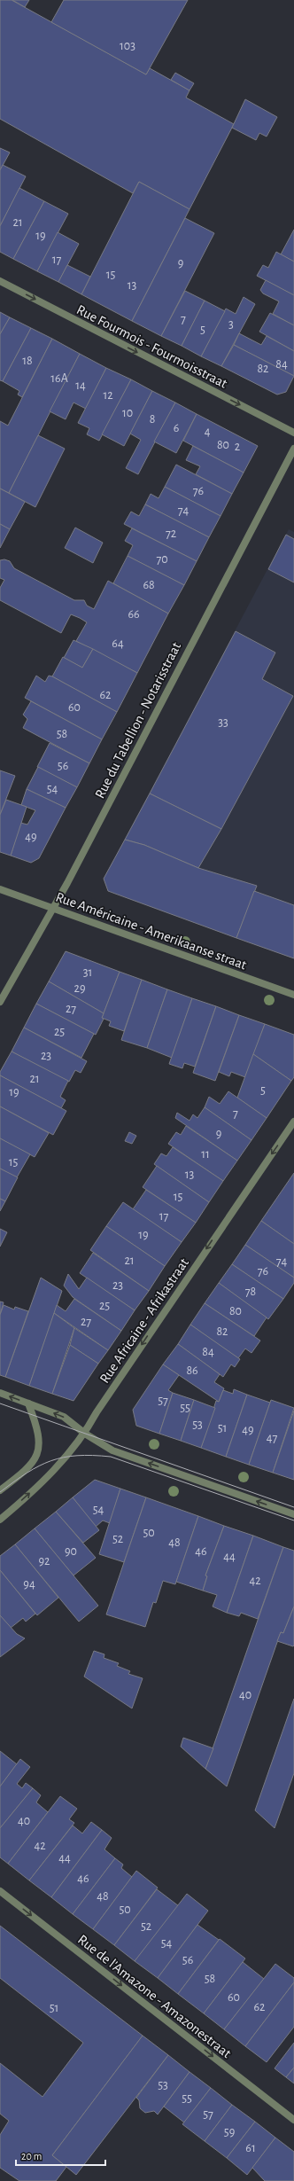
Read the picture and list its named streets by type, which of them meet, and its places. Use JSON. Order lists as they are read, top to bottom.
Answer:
{
  "streets": {
    "street": [
      "Rue Fourmois - Fourmoisstraat",
      "Rue du Tabellion - Notarisstraat",
      "Rue Américaine - Amerikaanse straat",
      "Rue Africaine - Afrikastraat",
      "Rue de l'Amazone - Amazonestraat"
    ]
  },
  "crossings": [
    ["Rue du Tabellion - Notarisstraat", "Rue Américaine - Amerikaanse straat"]
  ],
  "one_way": ["Rue Fourmois - Fourmoisstraat", "Rue de l'Amazone - Amazonestraat"],
  "house_numbers": [
    "103",
    "21",
    "19",
    "17",
    "9",
    "15",
    "13",
    "7",
    "3",
    "5",
    "18",
    "84",
    "82",
    "16A",
    "14",
    "12",
    "10",
    "8",
    "6",
    "4",
    "80",
    "2",
    "76",
    "74",
    "72",
    "70",
    "68",
    "66",
    "64",
    "62",
    "60",
    "33",
    "58",
    "56",
    "54",
    "49",
    "31",
    "29",
    "27",
    "25",
    "23",
    "21",
    "5",
    "19",
    "7",
    "9",
    "11",
    "15",
    "13",
    "15",
    "17",
    "19",
    "21",
    "74",
    "76",
    "23",
    "78",
    "25",
    "80",
    "27",
    "82",
    "84",
    "86",
    "57",
    "55",
    "53",
    "51",
    "49",
    "47",
    "54",
    "50",
    "52",
    "48",
    "90",
    "46",
    "44",
    "92",
    "42",
    "94",
    "40",
    "40",
    "42",
    "44",
    "46",
    "48",
    "50",
    "52",
    "54",
    "56",
    "58",
    "60",
    "62",
    "51",
    "53",
    "55",
    "57",
    "59",
    "61"
  ],
  "scale_bar": "20 m"
}
